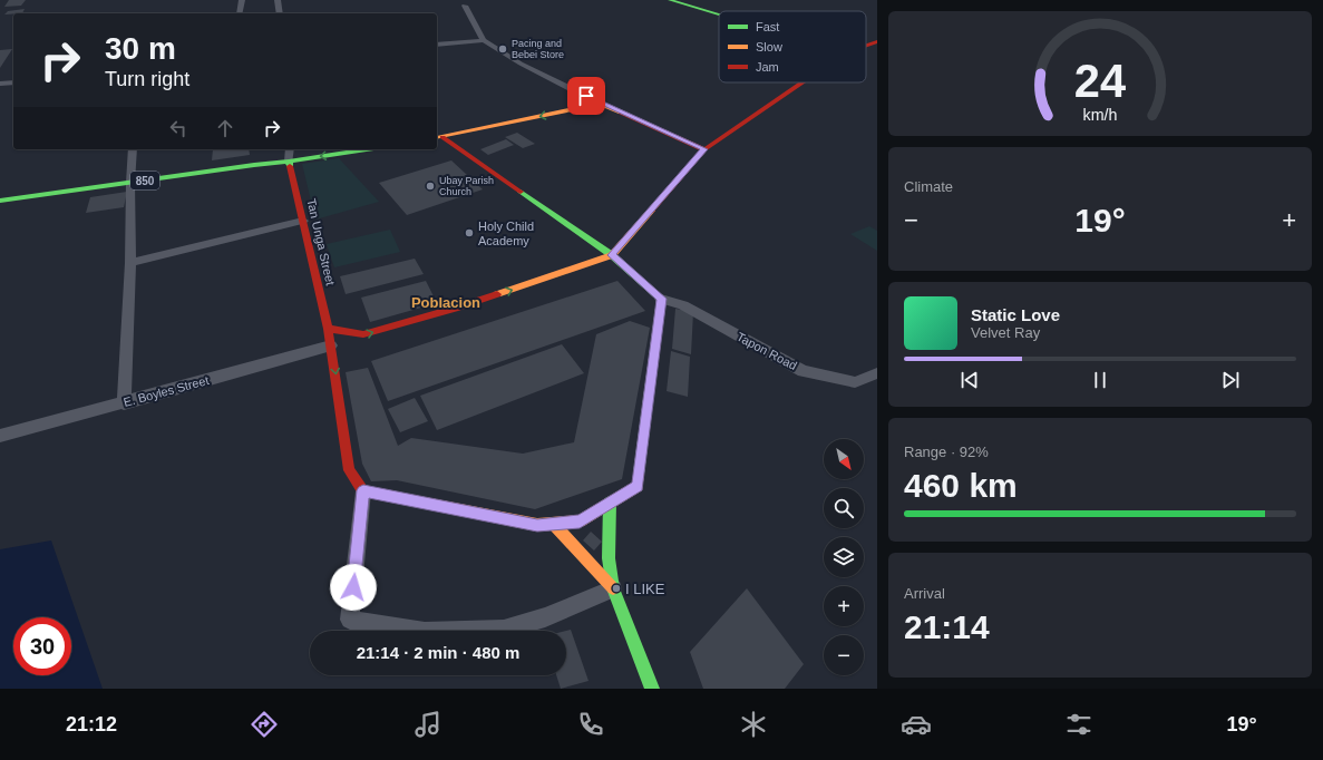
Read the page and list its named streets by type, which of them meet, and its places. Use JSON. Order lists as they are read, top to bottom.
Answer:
{
  "streets": {
    "street": [
      "850",
      "Tan Unga Street",
      "Tapon Road",
      "E. Boyles Street"
    ]
  },
  "crossings": [
    ["850", "Tan Unga Street"],
    ["Tan Unga Street", "E. Boyles Street"]
  ],
  "one_way": ["Tan Unga Street"],
  "districts": ["Poblacion"],
  "places": [
    "Pacing and Bebei Store",
    "Ubay Parish Church",
    "Holy Child Academy",
    "I LIKE"
  ],
  "legend": ["Fast", "Slow", "Jam"],
  "north": "bottom right",
  "page": {
    "turn": ["30 m", "Turn right"],
    "tile": [
      "Climate",
      ["Range · 92%", "460 km"],
      ["Arrival", "21:14"]
    ],
    "heat": ["−", "19°", "+"],
    "song": ["Static Love", "Velvet Ray"],
    "map_buttons": ["+", "−"],
    "limit": "30",
    "trip": "21:14 · 2 min · 480 m",
    "tabs": ["21:12", "19°"],
    "gauge": ["24", "km/h"]
  }
}
